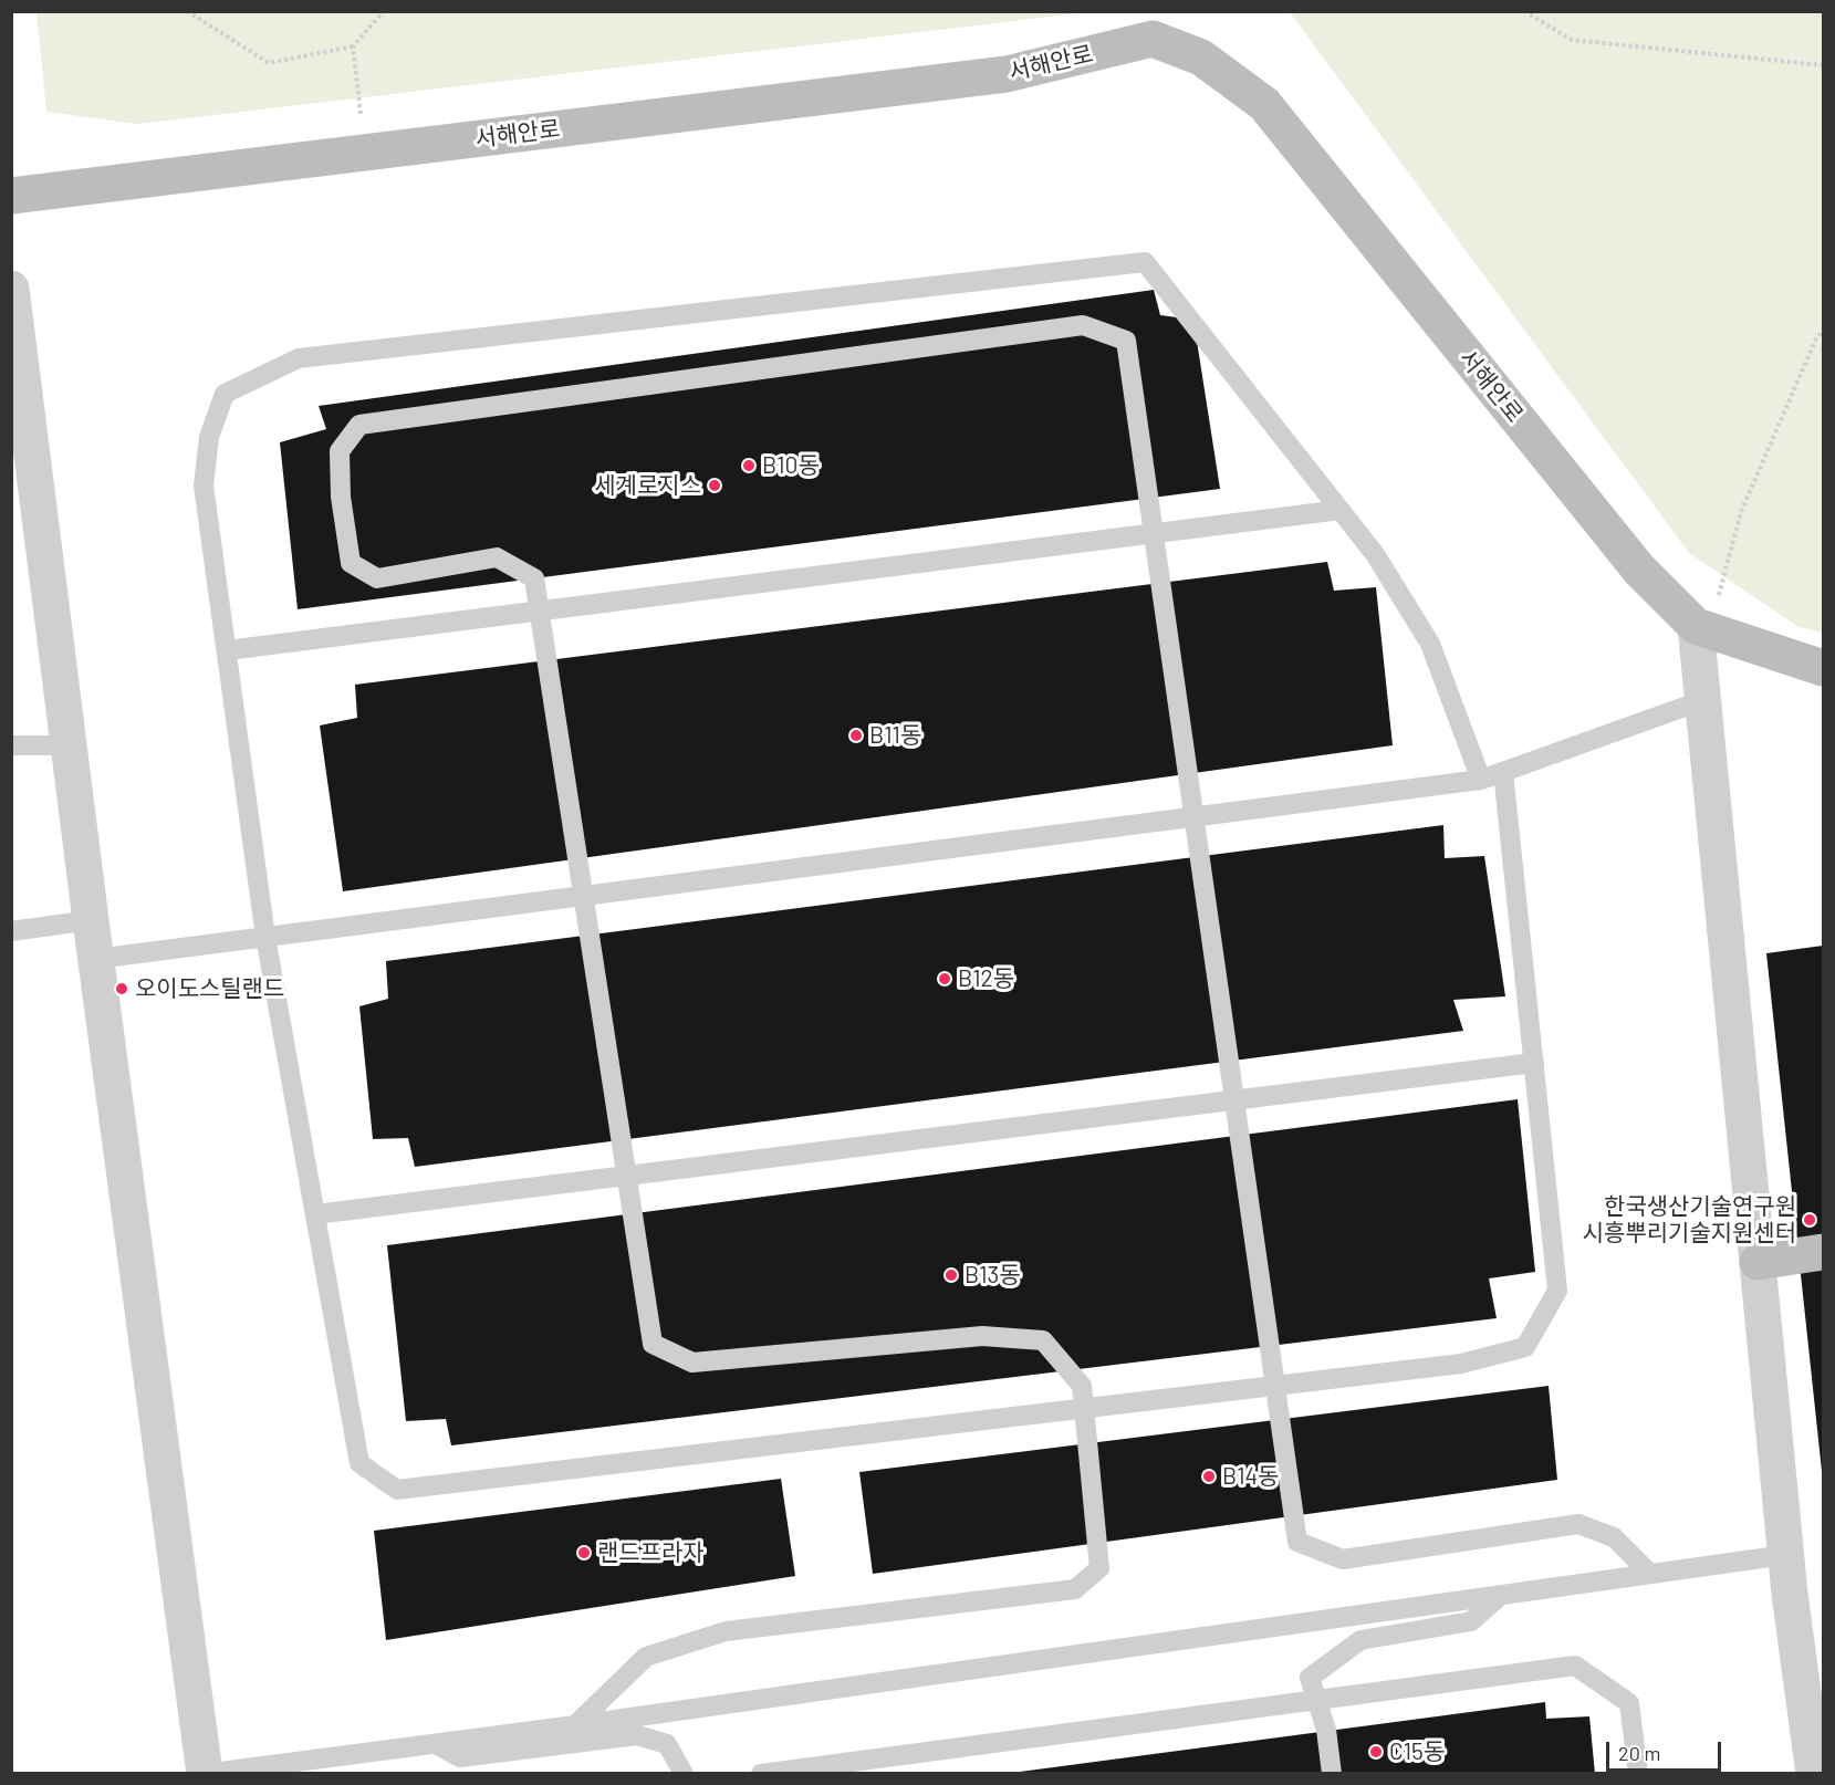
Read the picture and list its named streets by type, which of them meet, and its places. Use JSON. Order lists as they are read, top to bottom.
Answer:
{
  "streets": {
    "main road": ["서해안로"]
  },
  "places": [
    "B10동",
    "세계로지스",
    "B11동",
    "B12동",
    "오이도스틸랜드",
    "한국생산기술연구원 시흥뿌리기술지원센터",
    "B13동",
    "B14동",
    "랜드프라자",
    "C15동"
  ],
  "scale_bar": "20 m"
}
